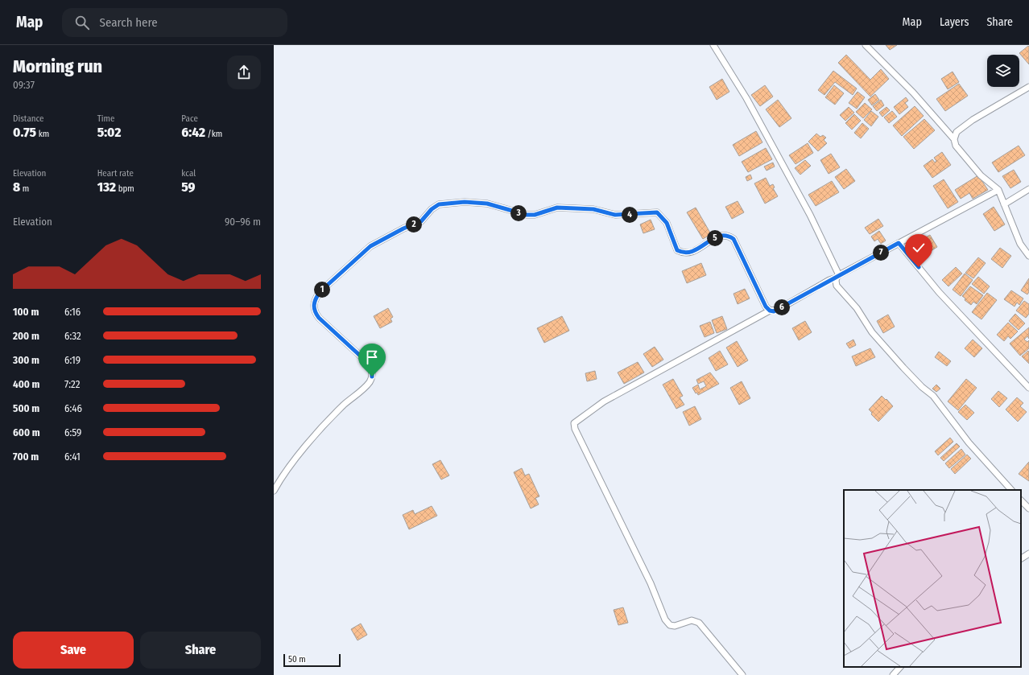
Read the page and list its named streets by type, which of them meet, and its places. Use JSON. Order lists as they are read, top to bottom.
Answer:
{
  "scale_bar": "50 m",
  "page": {
    "header": "Map",
    "search": "Search here",
    "nav": ["Map", "Layers", "Share"],
    "heading": ["Morning run", "09:37"],
    "stats": [
      ["Distance", "0.75 km"],
      ["Time", "5:02"],
      ["Pace", "6:42 /km"],
      ["Elevation", "8 m"],
      ["Heart rate", "132 bpm"],
      ["kcal", "59"]
    ],
    "pins": [
      "3",
      "4",
      "2",
      "5",
      "7",
      "1",
      "6"
    ],
    "chart": ["Elevation", "90–96 m"],
    "list": [
      {
        "name": "100 m",
        "note": "6:16"
      },
      {
        "name": "200 m",
        "note": "6:32"
      },
      {
        "name": "300 m",
        "note": "6:19"
      },
      {
        "name": "400 m",
        "note": "7:22"
      },
      {
        "name": "500 m",
        "note": "6:46"
      },
      {
        "name": "600 m",
        "note": "6:59"
      },
      {
        "name": "700 m",
        "note": "6:41"
      }
    ],
    "buttons": ["Save", "Share"],
    "scale": "50 m"
  }
}
